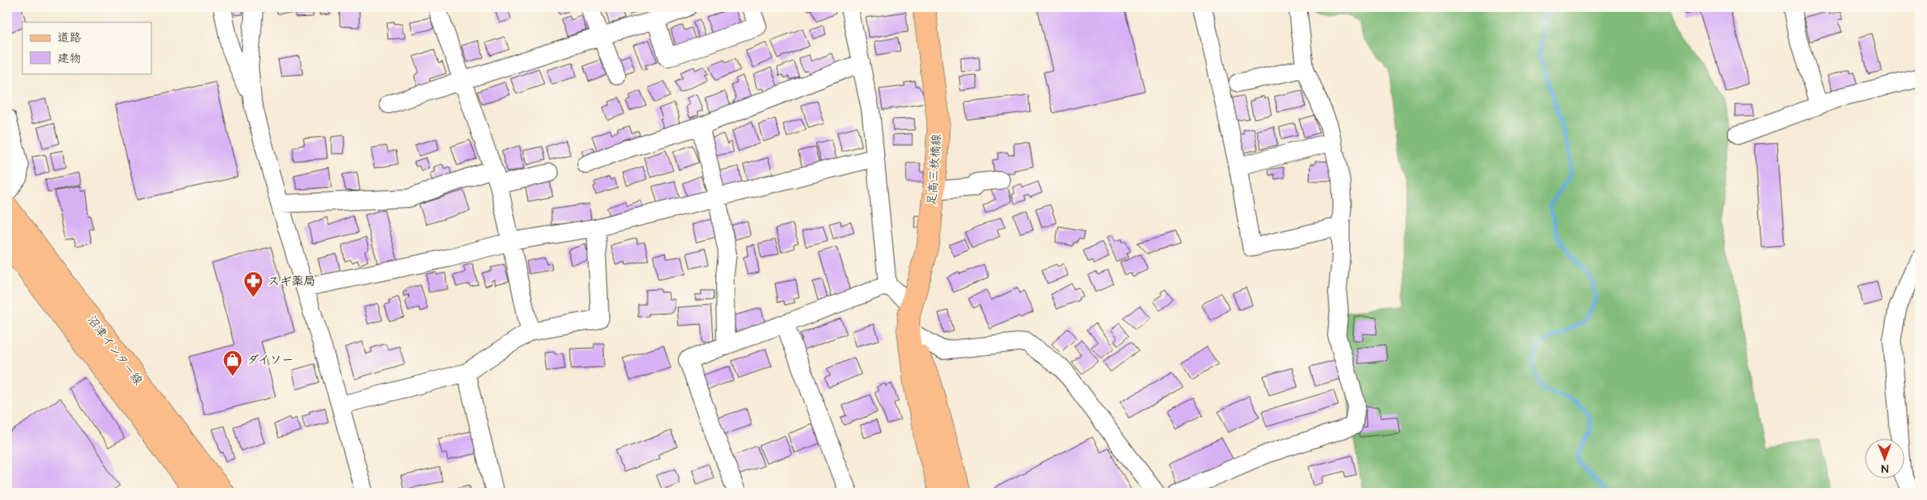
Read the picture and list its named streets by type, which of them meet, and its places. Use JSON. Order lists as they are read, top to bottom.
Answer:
{
  "streets": {
    "main road": ["足高三枚橋線", "沼津インター線"]
  },
  "places": {
    "pharmacy": ["スギ薬局"],
    "shop": ["ダイソー"]
  },
  "legend": ["道路", "建物"],
  "north": "bottom"
}
